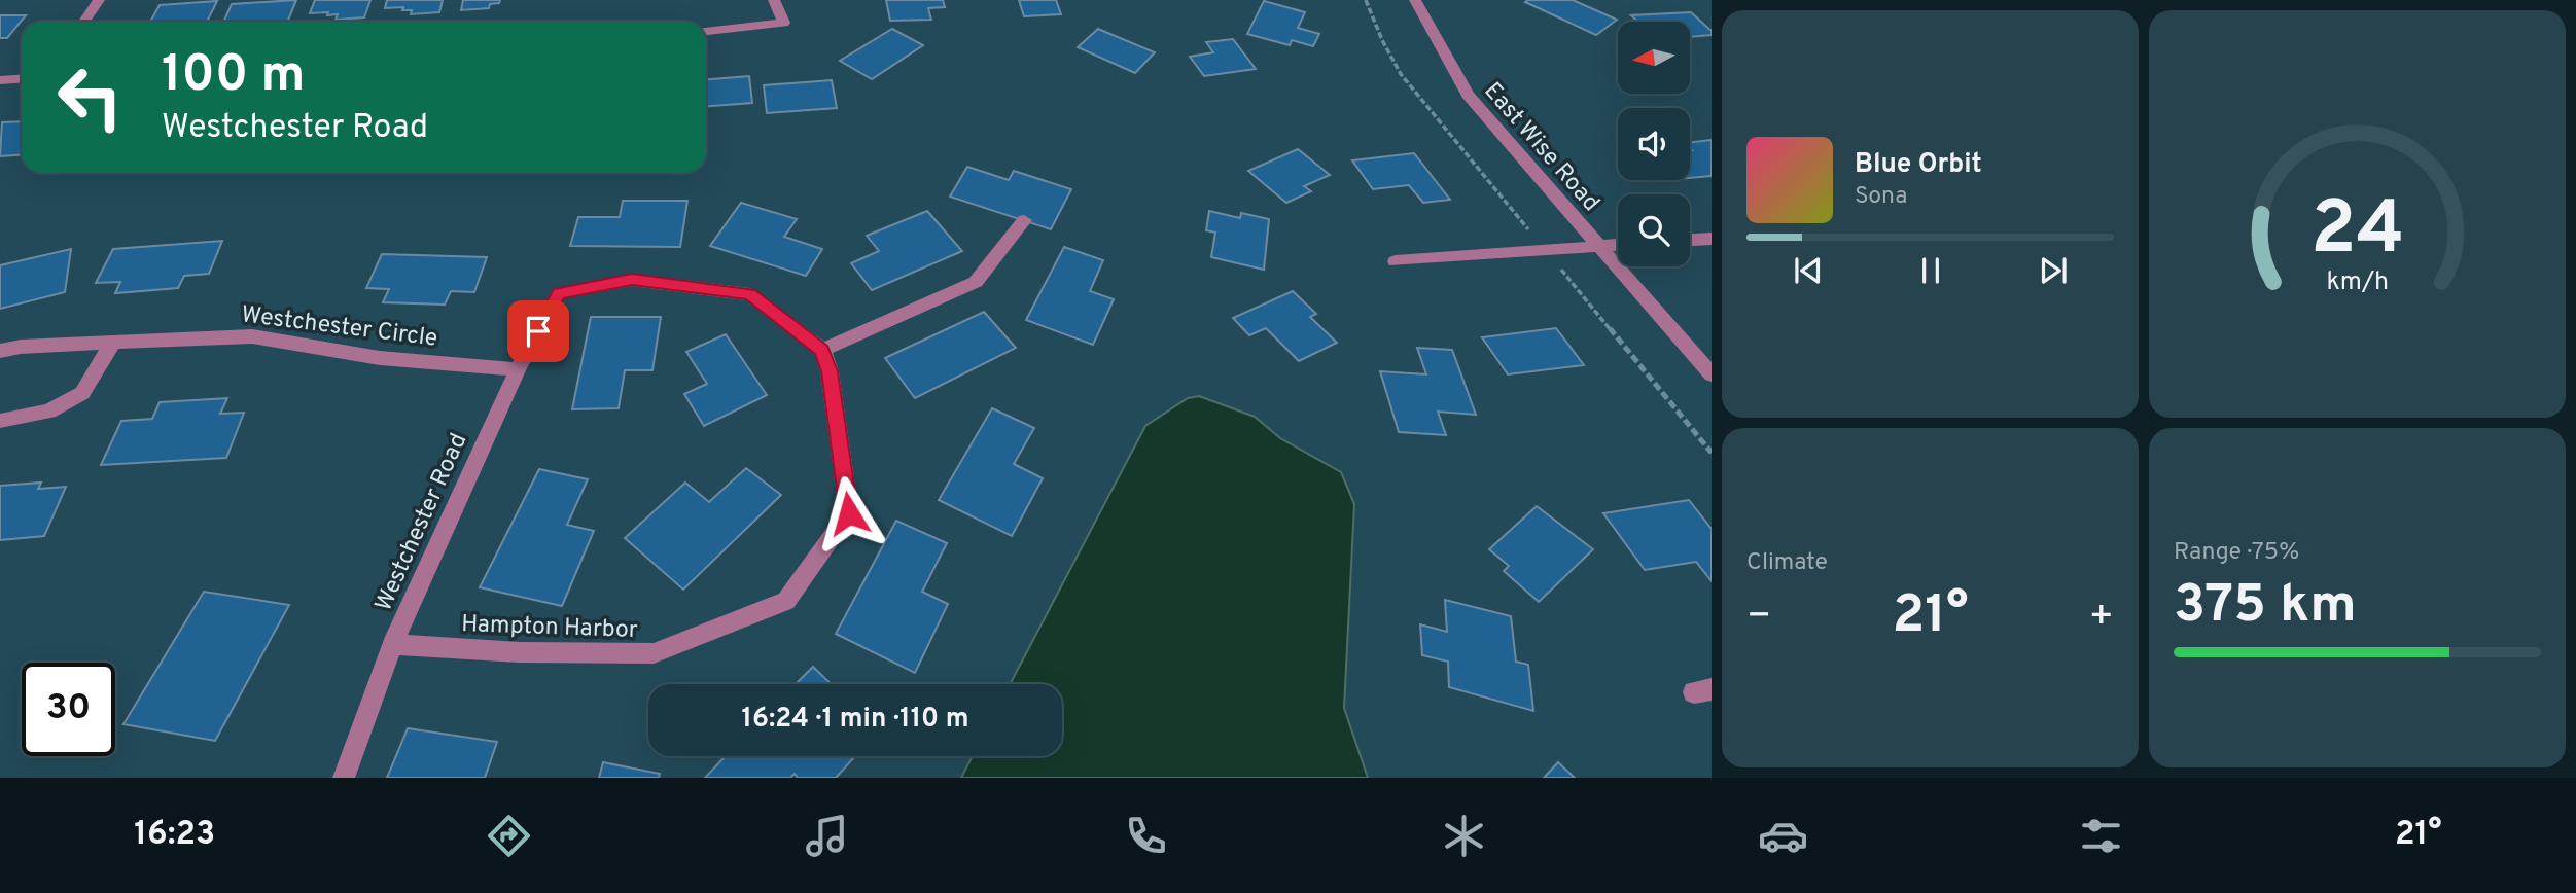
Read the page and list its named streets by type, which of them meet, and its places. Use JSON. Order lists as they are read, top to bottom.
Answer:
{
  "streets": {
    "street": [
      "East Wise Road",
      "Westchester Circle",
      "Westchester Road",
      "Hampton Harbor"
    ]
  },
  "crossings": [
    ["Westchester Circle", "Westchester Road"],
    ["Westchester Road", "Hampton Harbor"]
  ],
  "north": "left",
  "page": {
    "turn": ["100 m", "Westchester Road"],
    "song": ["Blue Orbit", "Sona"],
    "tile": [
      "Climate",
      ["Range · 75%", "375 km"]
    ],
    "heat": ["−", "21°", "+"],
    "limit": "30",
    "trip": "16:24 · 1 min · 110 m",
    "tabs": ["16:23", "21°"],
    "gauge": ["24", "km/h"]
  }
}
